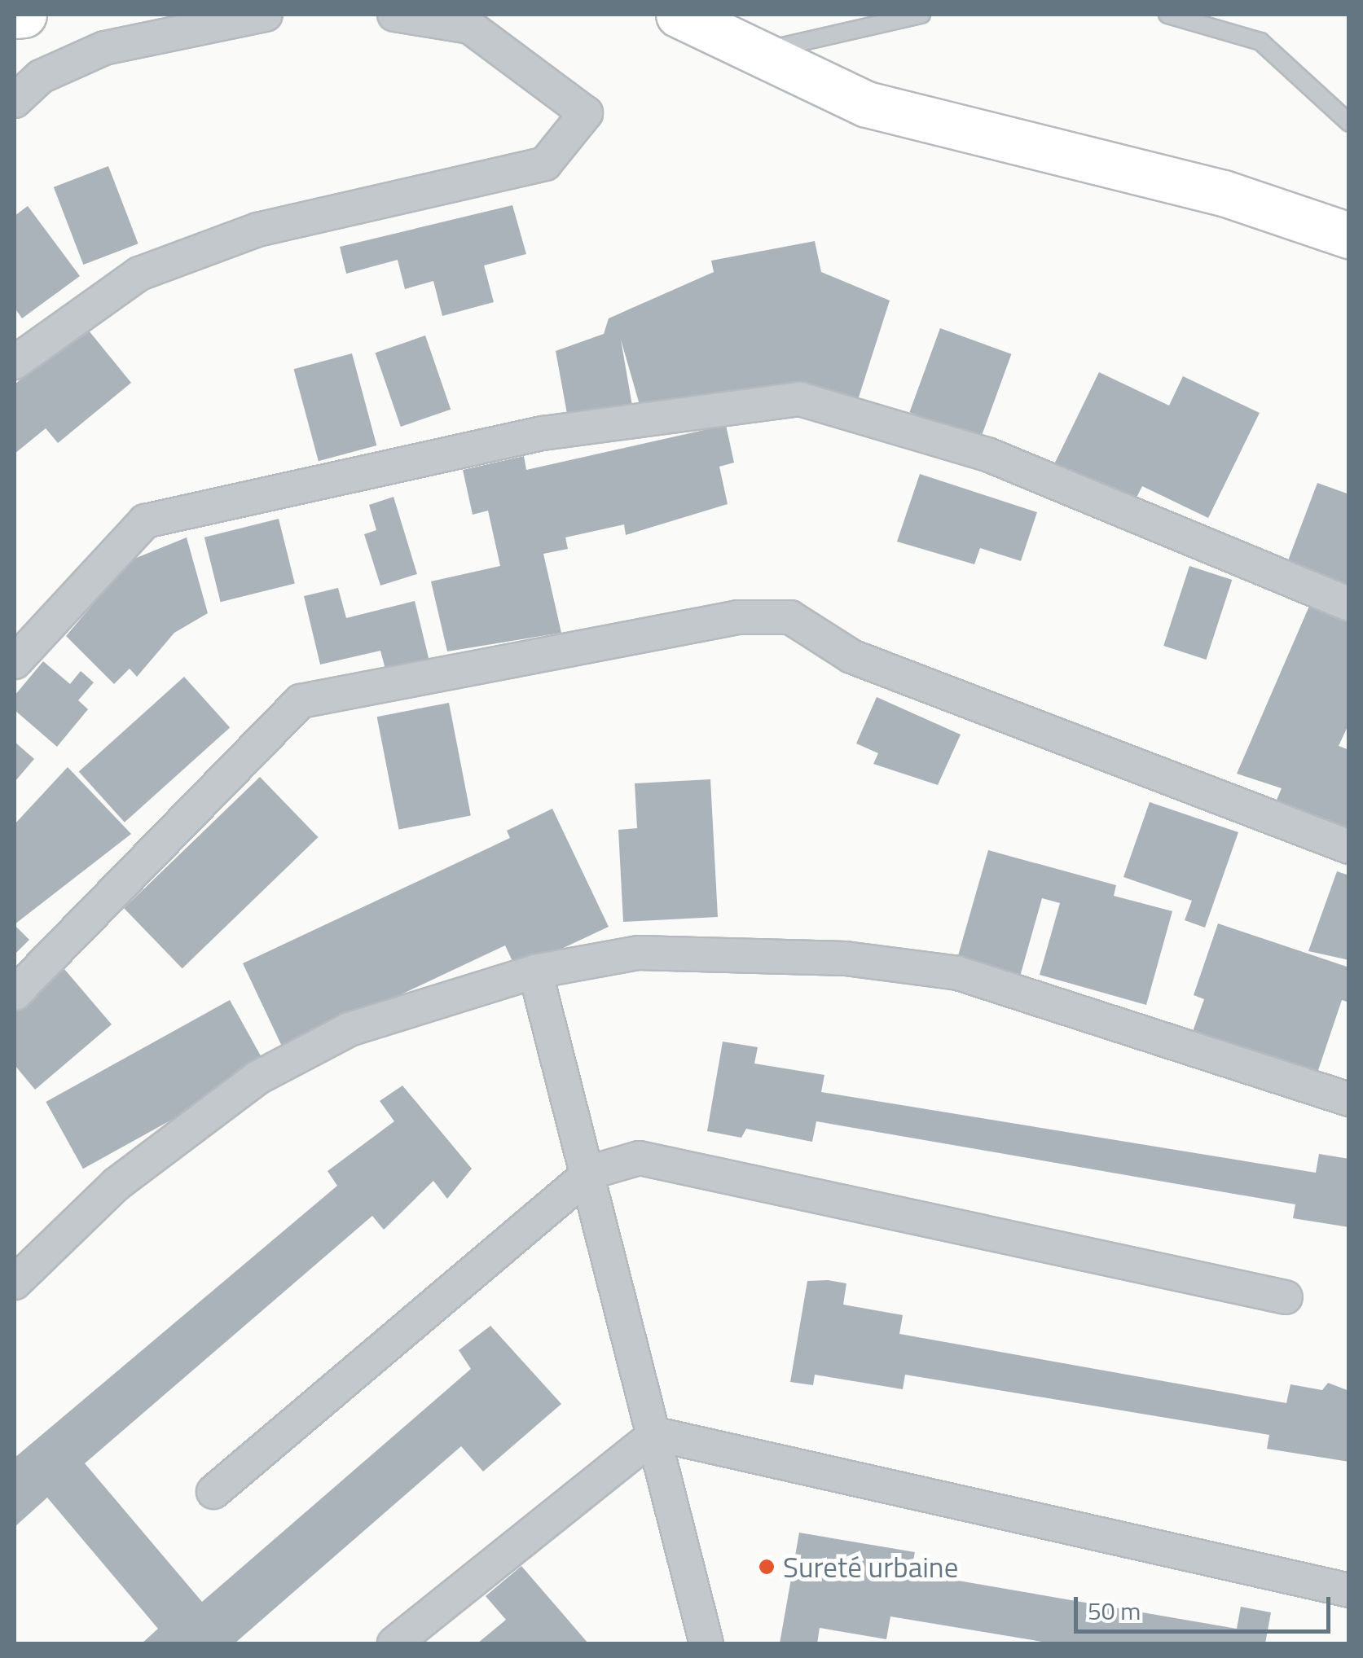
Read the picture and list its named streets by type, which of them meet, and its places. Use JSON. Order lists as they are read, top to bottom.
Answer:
{
  "places": ["Sureté urbaine"],
  "scale_bar": "50 m"
}
